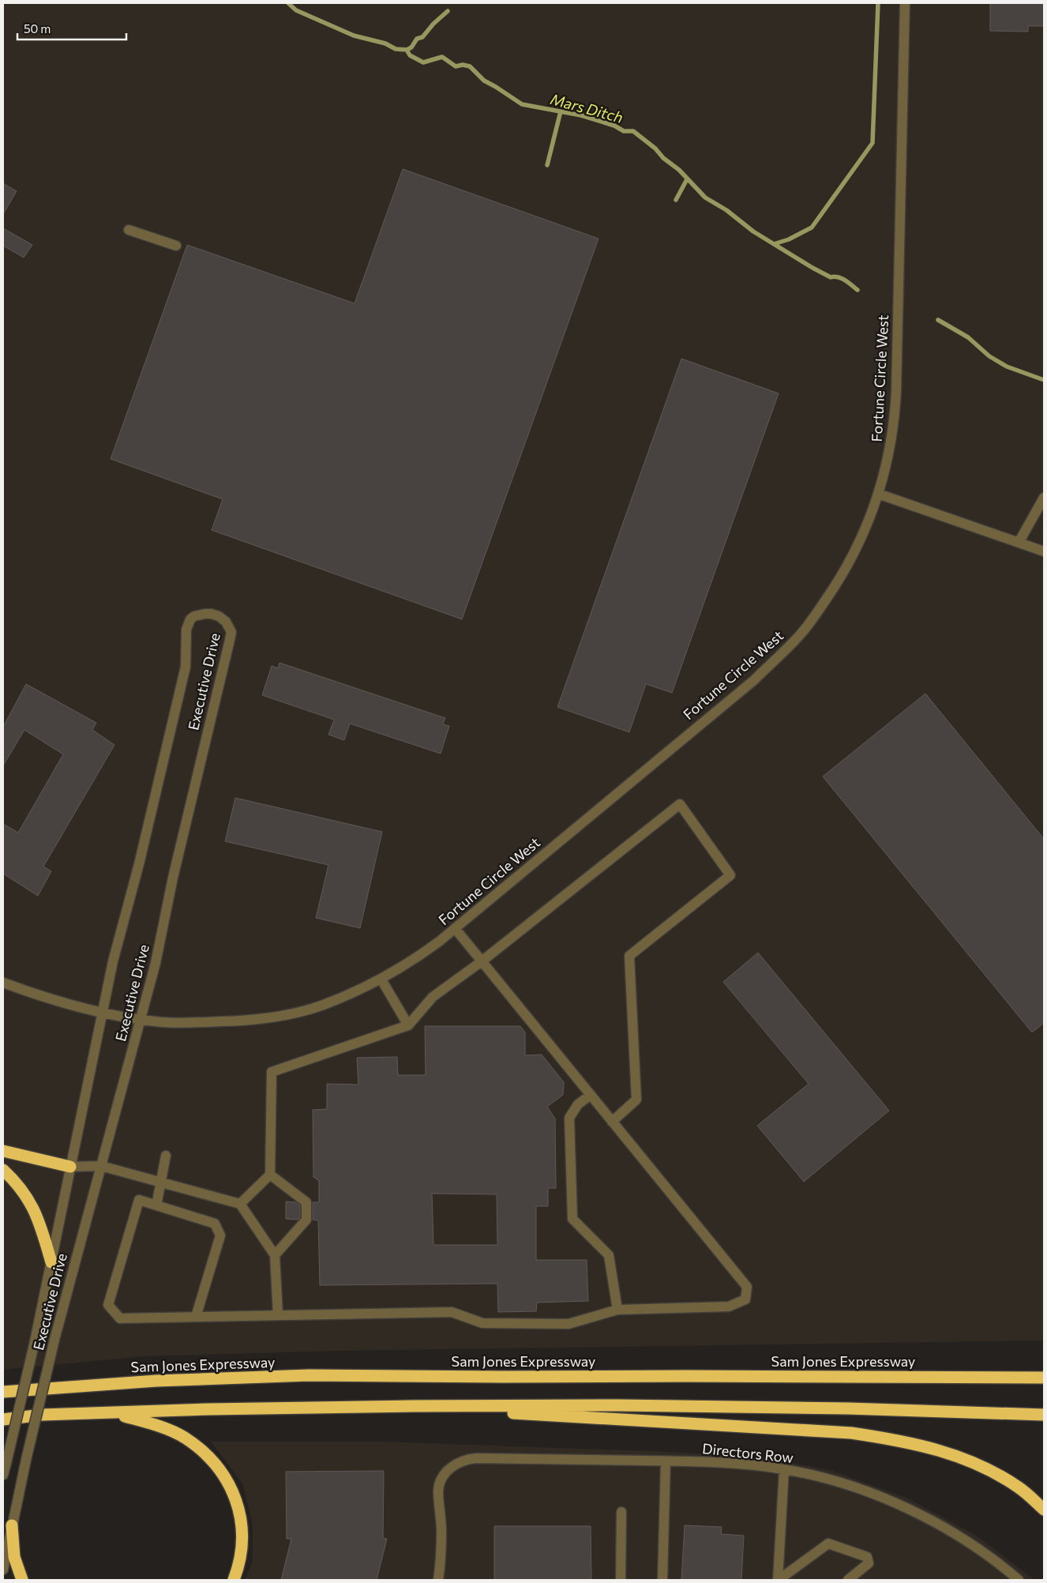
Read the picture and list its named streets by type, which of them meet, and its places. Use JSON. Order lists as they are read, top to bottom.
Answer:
{
  "streets": {
    "highway": ["Sam Jones Expressway"],
    "street": ["Fortune Circle West", "Executive Drive", "Directors Row"]
  },
  "crossings": [
    ["Fortune Circle West", "Executive Drive"]
  ],
  "water": ["Mars Ditch"],
  "scale_bar": "50 m"
}
